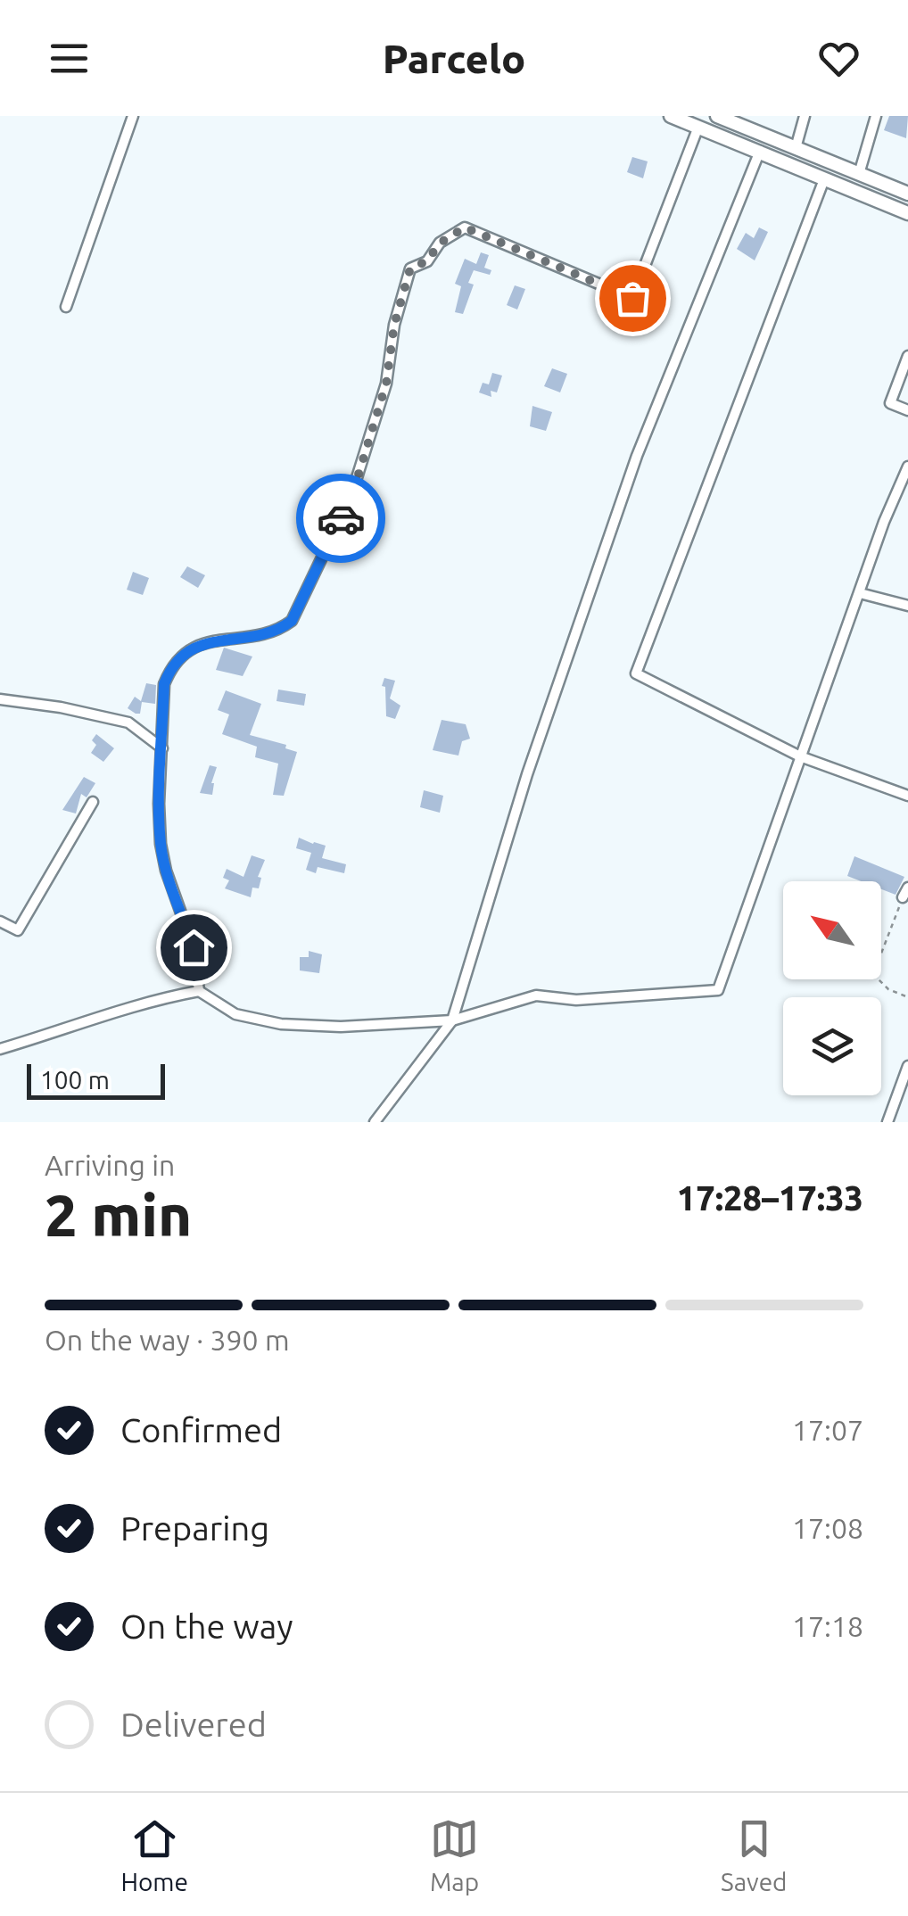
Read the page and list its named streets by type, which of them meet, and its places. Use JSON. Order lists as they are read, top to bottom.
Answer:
{
  "scale_bar": "100 m",
  "north": "top left",
  "page": {
    "header": "Parcelo",
    "scale": "100 m",
    "heading": ["2 min", "Arriving in", "17:28–17:33"],
    "bar": "On the way · 390 m",
    "list": [
      ["Confirmed", "17:07"],
      ["Preparing", "17:08"],
      ["On the way", "17:18"],
      "Delivered"
    ],
    "tabs": ["Home", "Map", "Saved"]
  }
}
